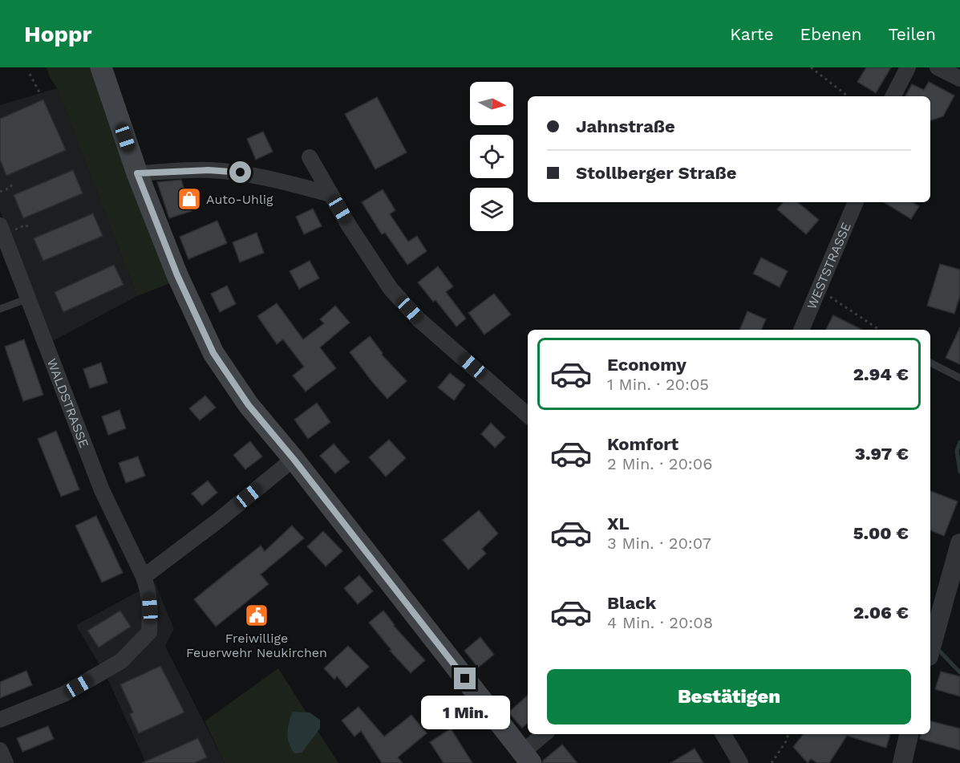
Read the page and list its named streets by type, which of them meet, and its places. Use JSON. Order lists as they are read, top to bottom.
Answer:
{
  "streets": {
    "street": ["WESTSTRASSE", "WALDSTRASSE"]
  },
  "places": {
    "shop": ["Auto-Uhlig"],
    "public building": ["Freiwillige Feuerwehr Neukirchen"]
  },
  "north": "right",
  "page": {
    "header": "Hoppr",
    "nav": ["Karte", "Ebenen", "Teilen"],
    "banner": ["Jahnstraße", "Stollberger Straße"],
    "list": [
      {
        "name": "Economy",
        "note": "1 Min. · 20:05",
        "value": "2.94 €"
      },
      {
        "name": "Komfort",
        "note": "2 Min. · 20:06",
        "value": "3.97 €"
      },
      {
        "name": "XL",
        "note": "3 Min. · 20:07",
        "value": "5.00 €"
      },
      {
        "name": "Black",
        "note": "4 Min. · 20:08",
        "value": "2.06 €"
      }
    ],
    "buttons": "Bestätigen",
    "bubble": "1 Min."
  }
}
